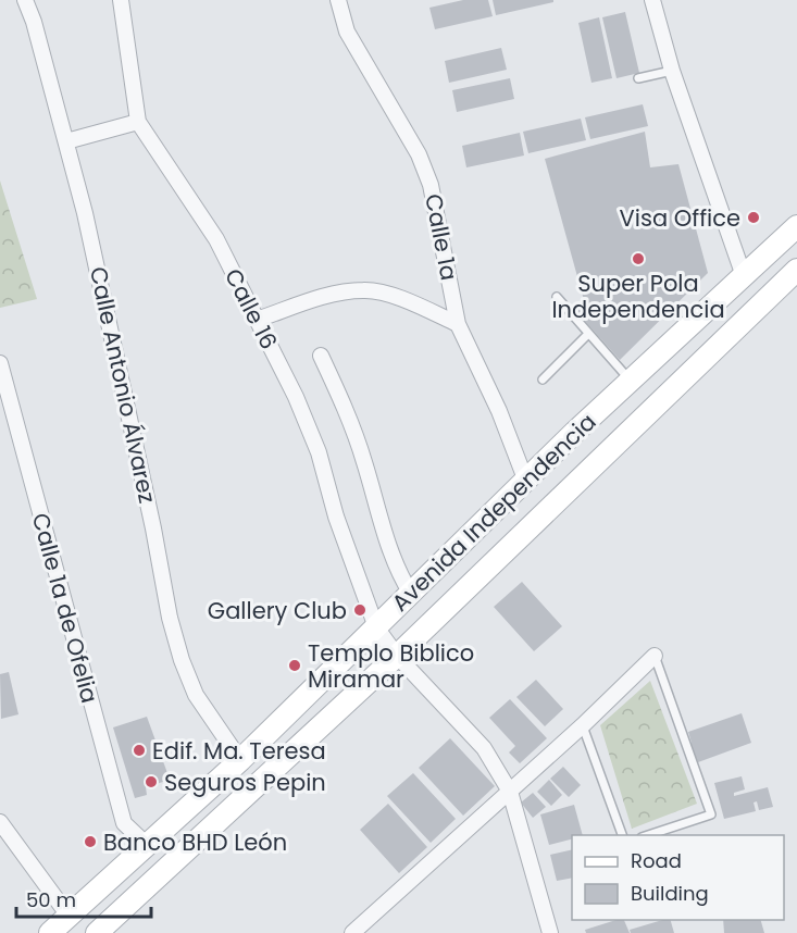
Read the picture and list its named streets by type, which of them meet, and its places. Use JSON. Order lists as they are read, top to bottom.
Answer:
{
  "streets": {
    "main road": ["Avenida Independencia"],
    "street": [
      "Calle 1a",
      "Calle 16",
      "Calle Antonio Álvarez",
      "Calle 1a de Ofelia"
    ]
  },
  "crossings": [
    ["Calle 1a", "Avenida Independencia"],
    ["Calle 16", "Avenida Independencia"],
    ["Calle Antonio Álvarez", "Avenida Independencia"],
    ["Avenida Independencia", "Calle 1a de Ofelia"]
  ],
  "places": [
    "Visa Office",
    "Super Pola Independencia",
    "Gallery Club",
    "Templo Biblico Miramar",
    "Edif. Ma. Teresa",
    "Seguros Pepin",
    "Banco BHD León"
  ],
  "legend": ["Road", "Building"],
  "scale_bar": "50 m"
}
